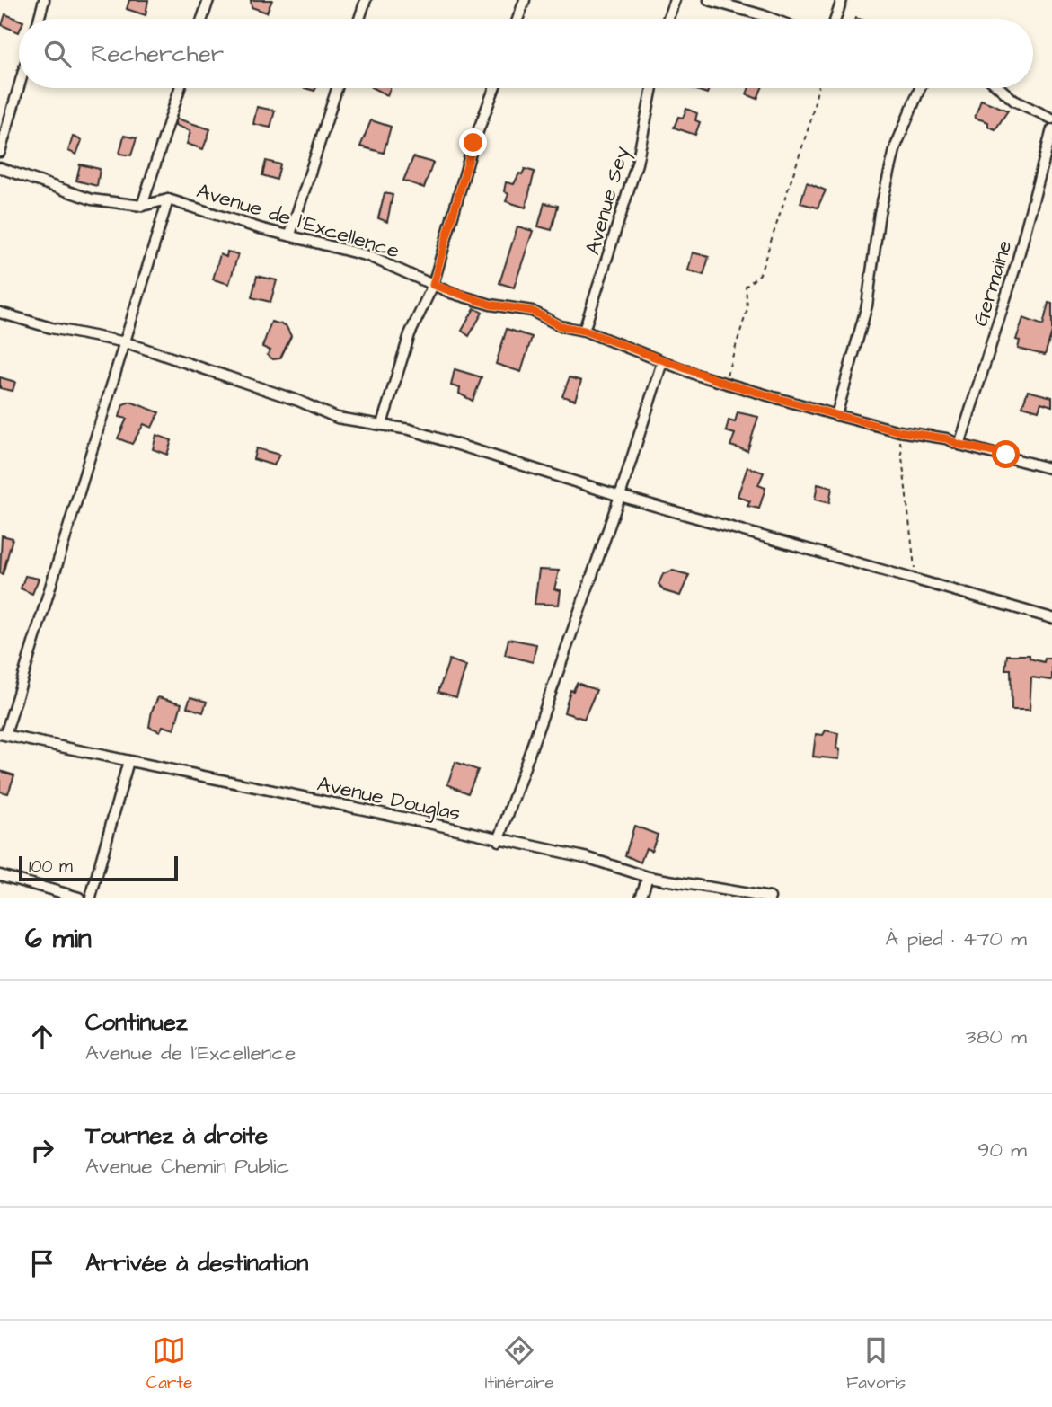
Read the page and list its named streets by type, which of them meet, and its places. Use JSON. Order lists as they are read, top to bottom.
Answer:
{
  "streets": {
    "street": [
      "Avenue Sey",
      "Avenue de l'Excellence",
      "Germaine",
      "Avenue Douglas"
    ]
  },
  "crossings": [
    ["Avenue Sey", "Avenue de l'Excellence"],
    ["Avenue de l'Excellence", "Germaine"]
  ],
  "scale_bar": "100 m",
  "page": {
    "search": "Rechercher",
    "scale": "100 m",
    "heading": ["6 min", "À pied · 470 m"],
    "list": [
      ["Continuez", "Avenue de l'Excellence", "380 m"],
      ["Tournez à droite", "Avenue Chemin Public", "90 m"],
      "Arrivée à destination"
    ],
    "nav": ["Carte", "Itinéraire", "Favoris"]
  }
}
